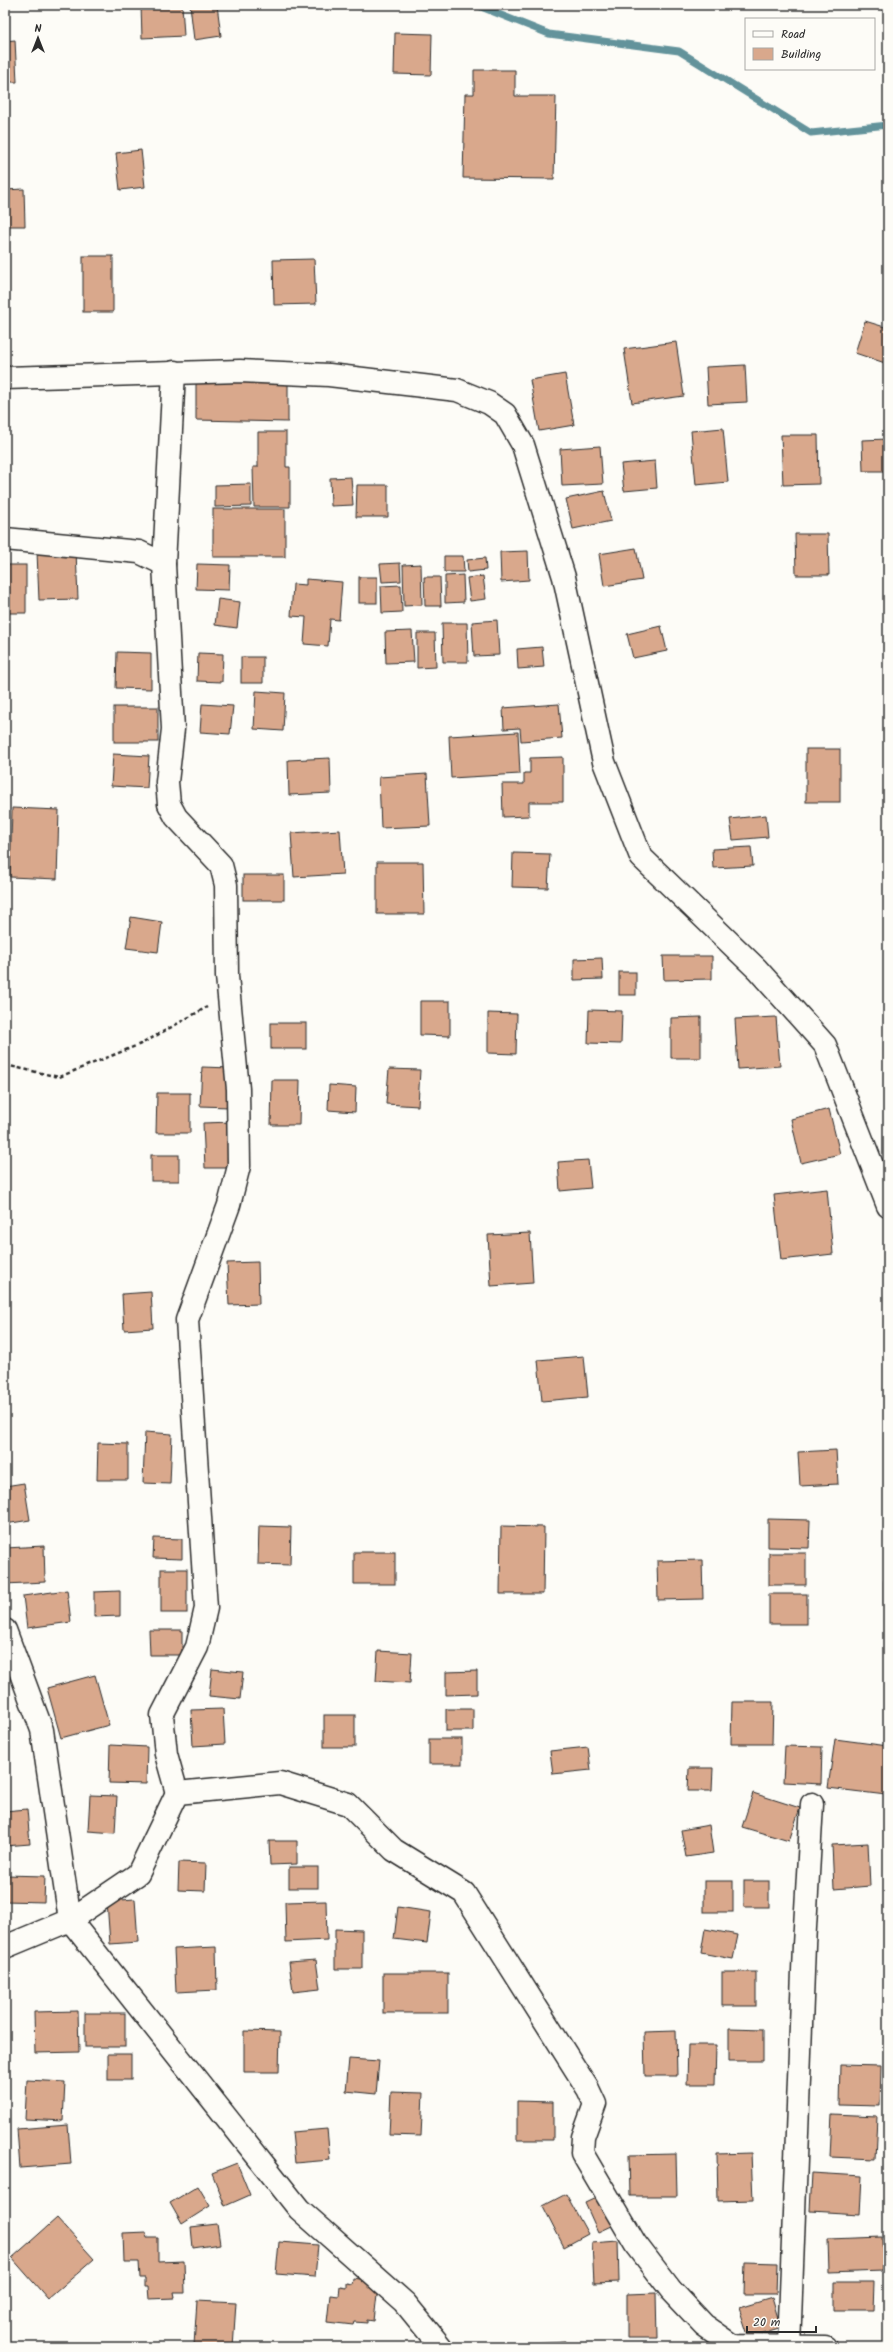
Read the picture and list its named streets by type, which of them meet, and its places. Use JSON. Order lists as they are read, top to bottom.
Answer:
{
  "legend": ["Road", "Building"],
  "scale_bar": "20 m",
  "north": "top"
}
